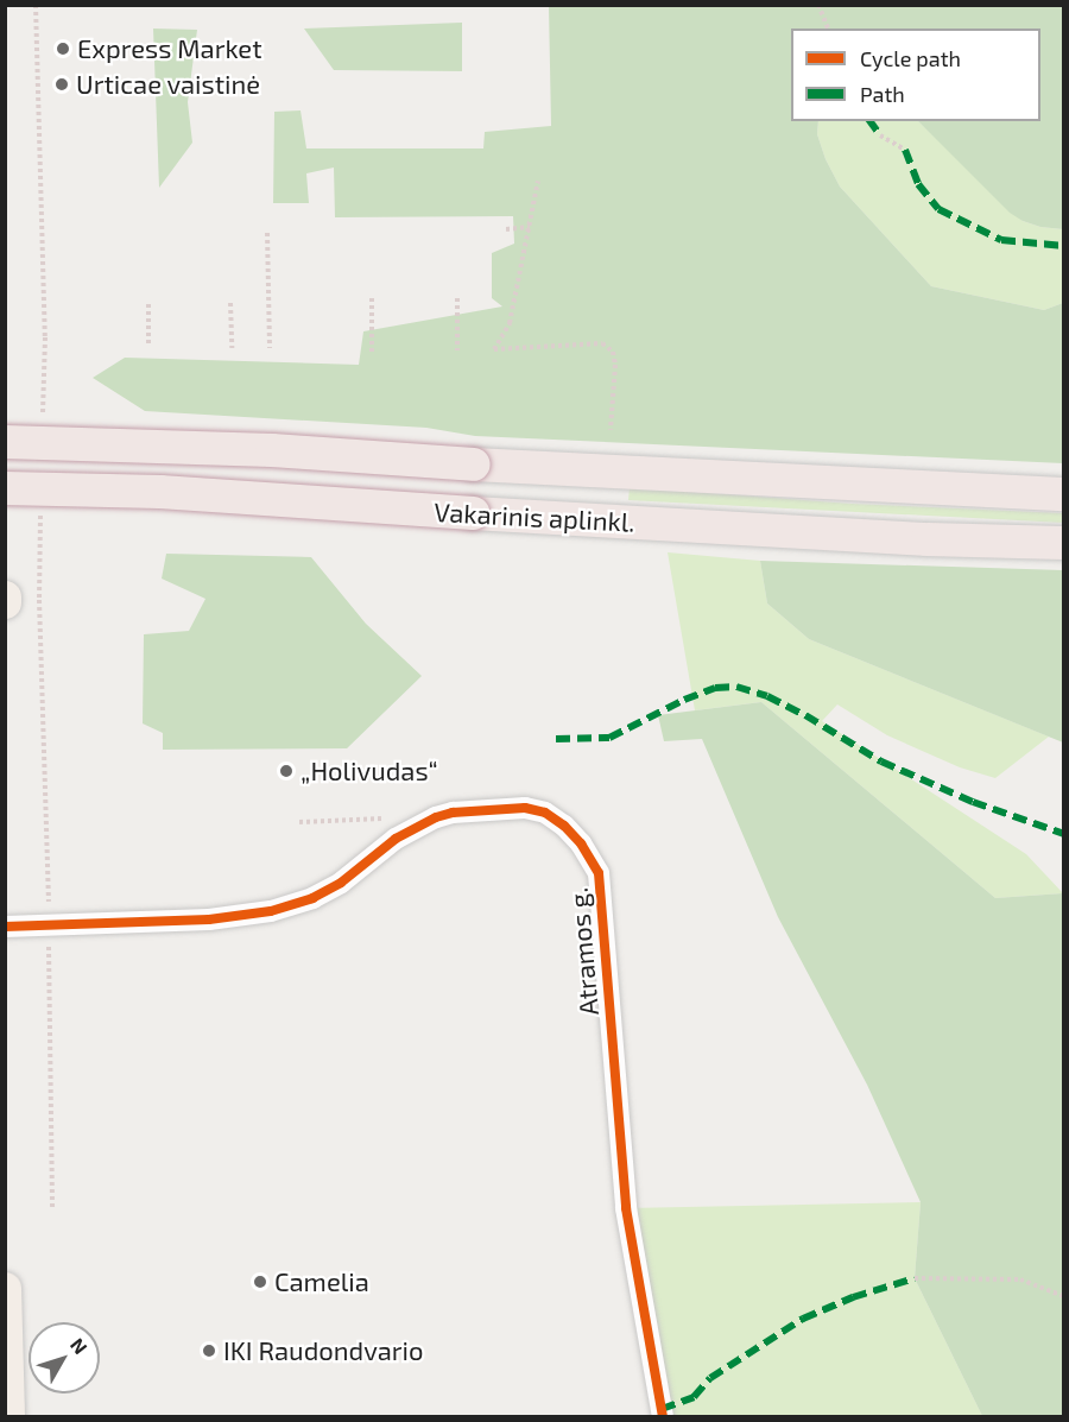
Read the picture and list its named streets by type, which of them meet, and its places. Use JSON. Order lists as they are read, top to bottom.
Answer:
{
  "streets": {
    "highway": ["Vakarinis aplinkl."],
    "street": ["Atramos g."]
  },
  "places": [
    "Express Market",
    "Urticae vaistinė",
    "„Holivudas“",
    "Camelia",
    "IKI Raudondvario"
  ],
  "legend": ["Cycle path", "Path"],
  "north": "top right"
}
